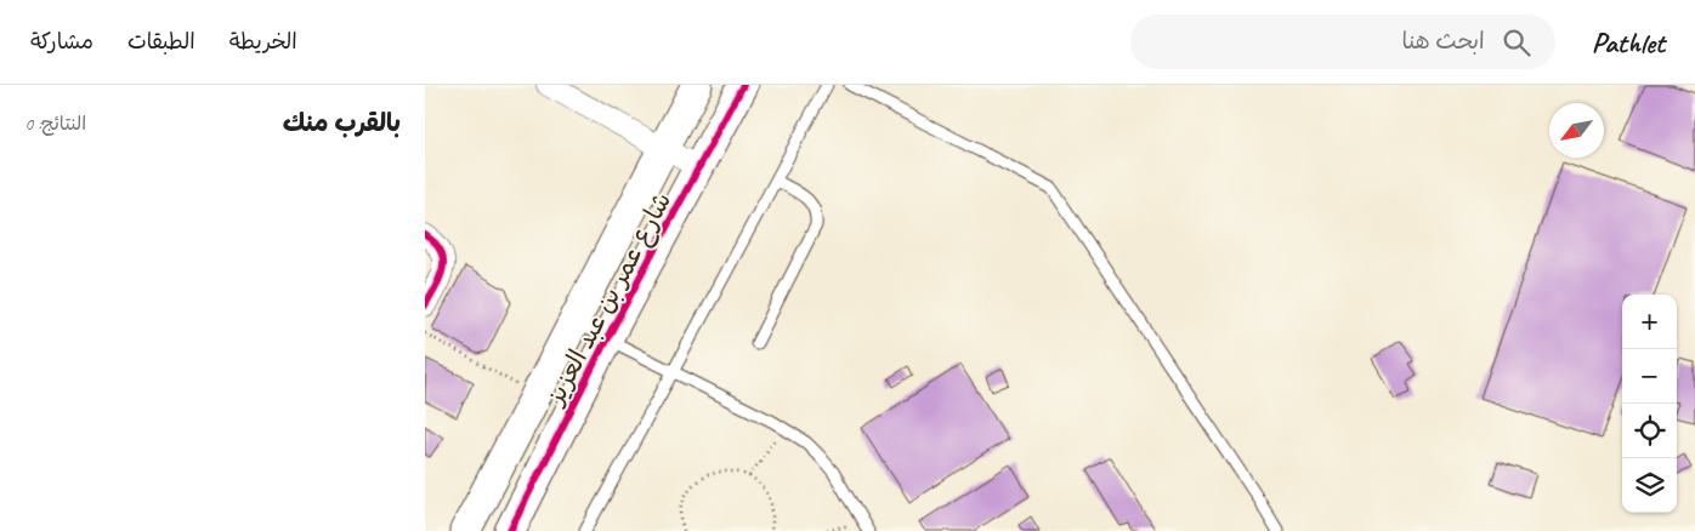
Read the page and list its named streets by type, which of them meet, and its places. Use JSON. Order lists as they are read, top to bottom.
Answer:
{
  "streets": {
    "street": ["شارع عمر بن عبد العزيز"]
  },
  "north": "bottom left",
  "page": {
    "header": "Pathlet",
    "search": "ابحث هنا",
    "nav": ["الخريطة", "الطبقات", "مشاركة"],
    "heading": ["بالقرب منك", "النتائج: 0"],
    "map_buttons": ["+", "−"]
  }
}
